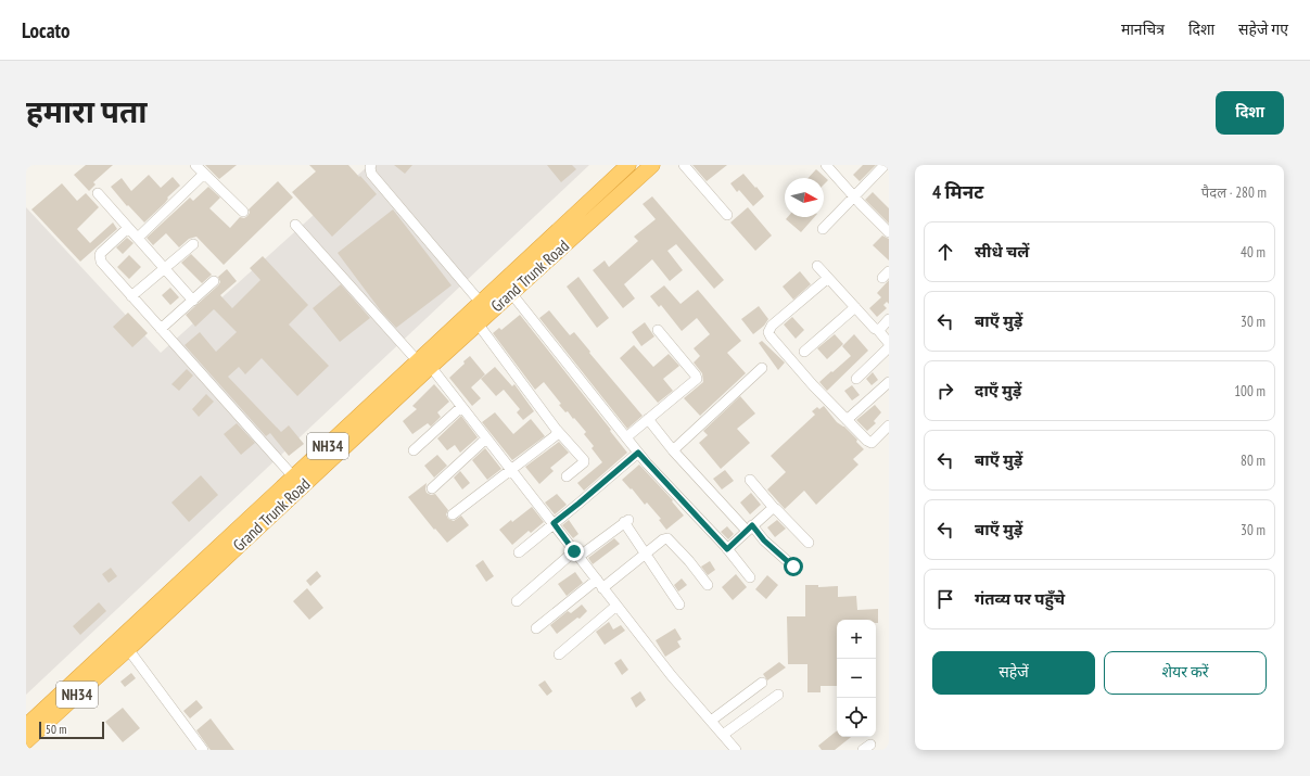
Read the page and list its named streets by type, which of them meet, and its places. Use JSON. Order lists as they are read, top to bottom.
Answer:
{
  "streets": {
    "highway": ["Grand Trunk Road", "NH34"]
  },
  "scale_bar": "50 m",
  "north": "right",
  "page": {
    "header": "Locato",
    "nav": ["मानचित्र", "दिशा", "सहेजे गए"],
    "title": "हमारा पता",
    "buttons": [
      "दिशा",
      ["सहेजें", "शेयर करें"]
    ],
    "heading": ["4 मिनट", "पैदल · 280 m"],
    "list": [
      ["सीधे चलें", "40 m"],
      ["बाएँ मुड़ें", "30 m"],
      ["दाएँ मुड़ें", "100 m"],
      ["बाएँ मुड़ें", "80 m"],
      ["बाएँ मुड़ें", "30 m"],
      "गंतव्य पर पहुँचे"
    ],
    "map_buttons": ["+", "−"],
    "scale": "50 m"
  }
}
